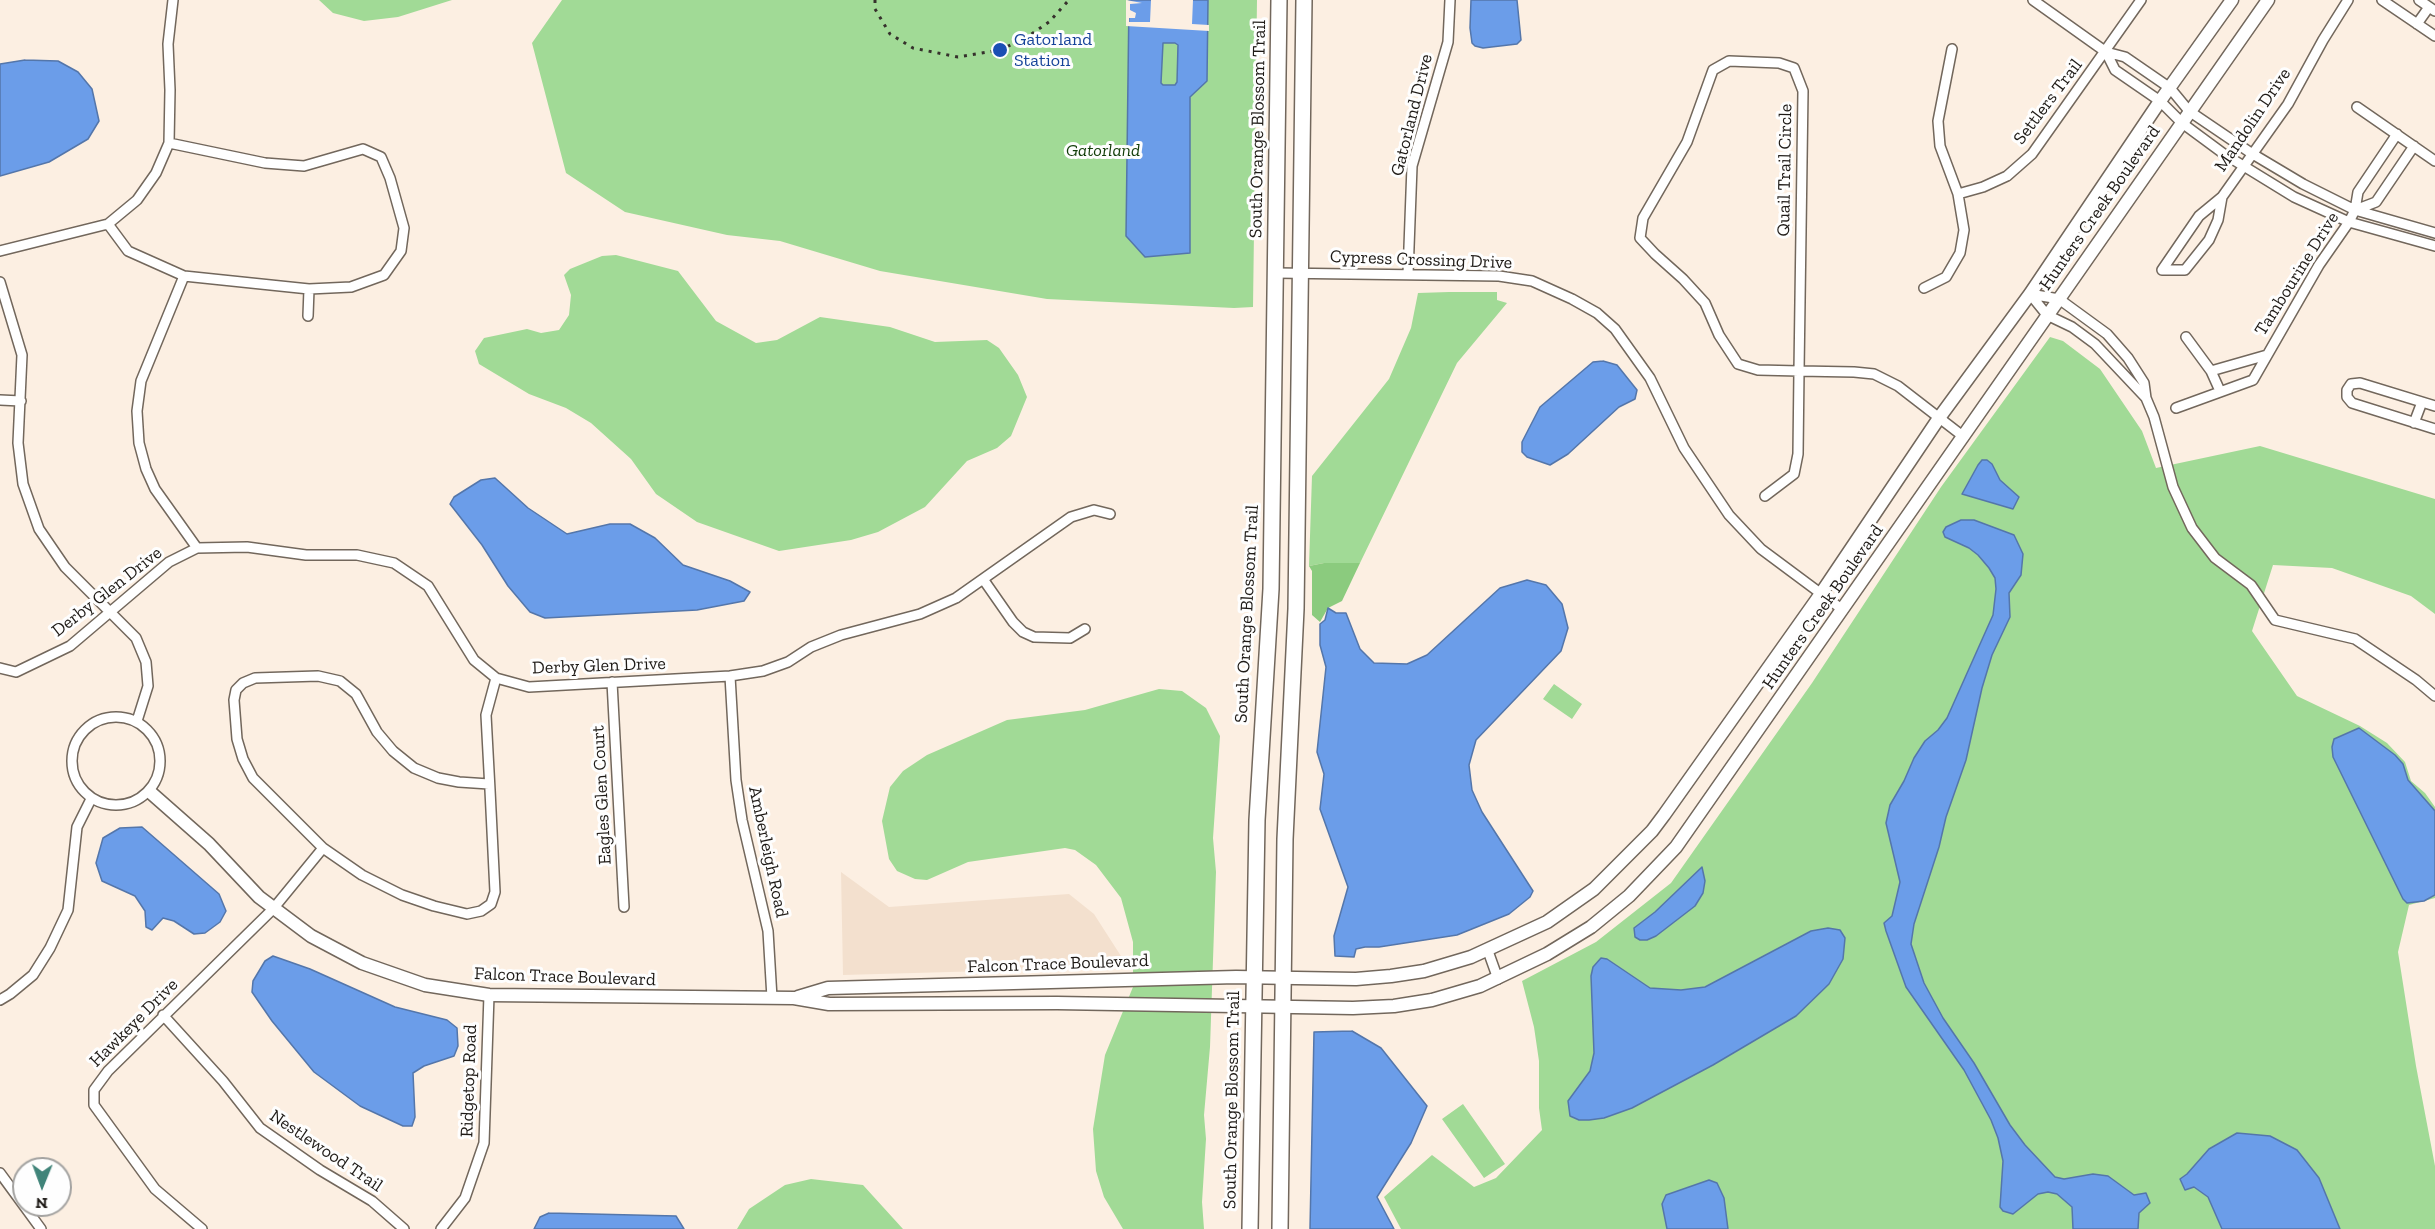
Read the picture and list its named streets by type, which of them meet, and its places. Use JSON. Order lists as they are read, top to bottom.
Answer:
{
  "streets": {
    "main road": ["South Orange Blossom Trail"],
    "street": [
      "Settlers Trail",
      "Gatorland Drive",
      "Mandolin Drive",
      "Quail Trail Circle",
      "Hunters Creek Boulevard",
      "Cypress Crossing Drive",
      "Tambourine Drive",
      "Derby Glen Drive",
      "Eagles Glen Court",
      "Amberleigh Road",
      "Falcon Trace Boulevard",
      "Hawkeye Drive",
      "Ridgetop Road",
      "Nestlewood Trail"
    ]
  },
  "crossings": [
    ["Gatorland Drive", "Cypress Crossing Drive"],
    ["South Orange Blossom Trail", "Hunters Creek Boulevard"],
    ["South Orange Blossom Trail", "Cypress Crossing Drive"],
    ["South Orange Blossom Trail", "Falcon Trace Boulevard"],
    ["Quail Trail Circle", "Hunters Creek Boulevard"],
    ["Hunters Creek Boulevard", "Cypress Crossing Drive"],
    ["Hunters Creek Boulevard", "Falcon Trace Boulevard"],
    ["Derby Glen Drive", "Eagles Glen Court"],
    ["Derby Glen Drive", "Amberleigh Road"],
    ["Amberleigh Road", "Falcon Trace Boulevard"],
    ["Falcon Trace Boulevard", "Hawkeye Drive"],
    ["Falcon Trace Boulevard", "Ridgetop Road"],
    ["Hawkeye Drive", "Nestlewood Trail"]
  ],
  "parks": ["Gatorland"],
  "places": ["Gatorland Station"],
  "north": "bottom"
}
